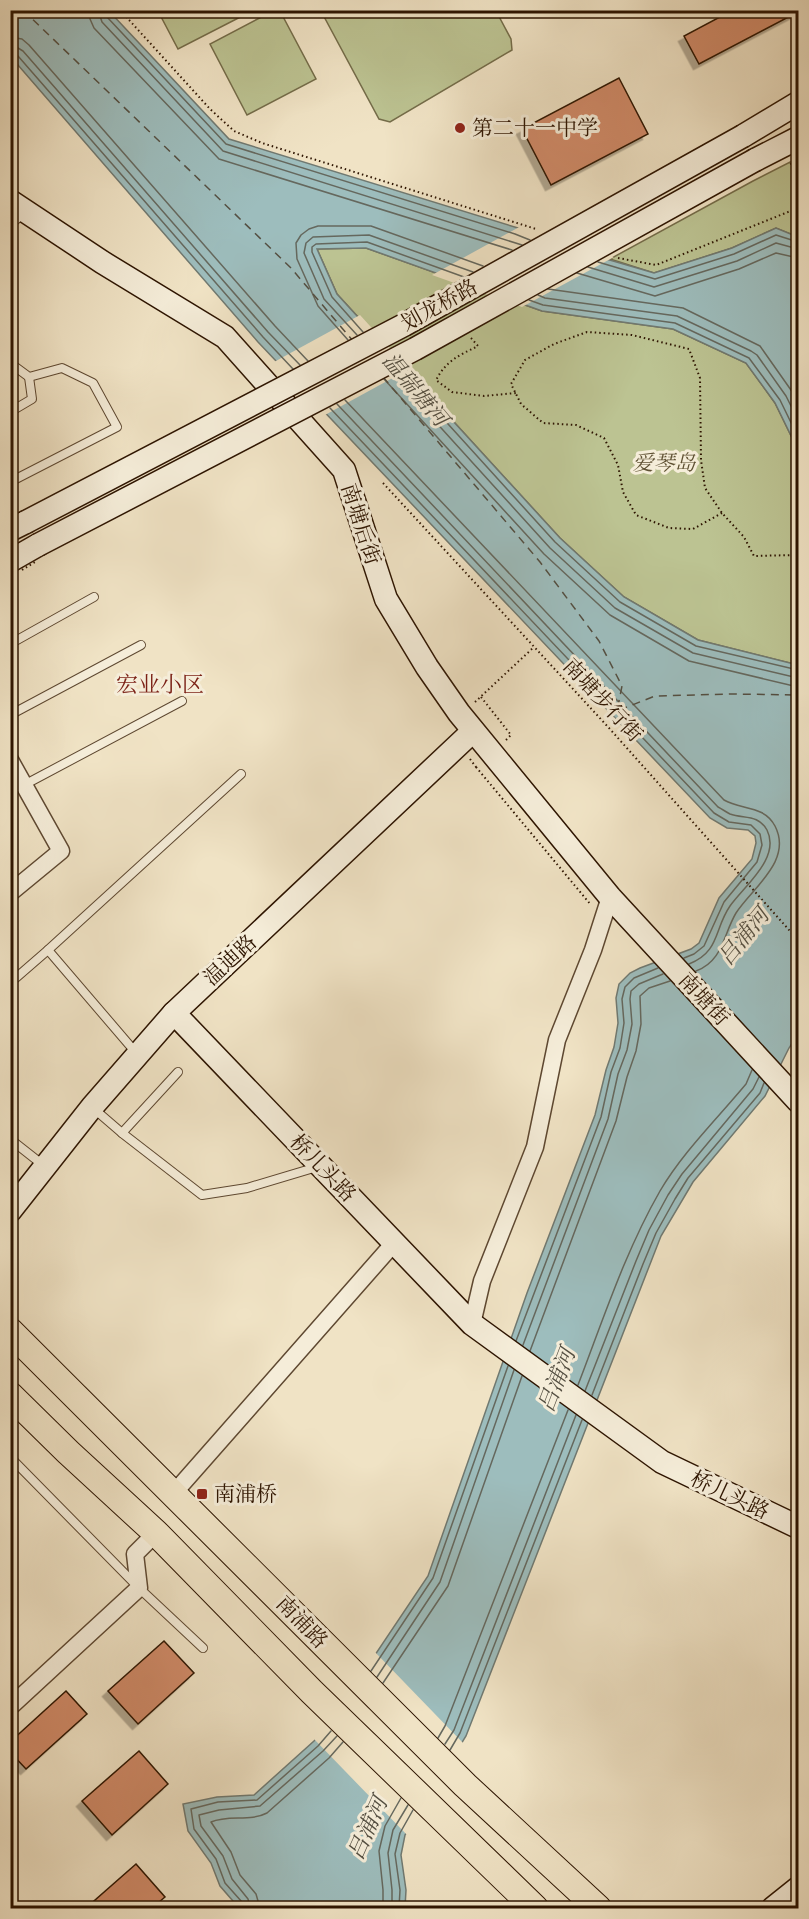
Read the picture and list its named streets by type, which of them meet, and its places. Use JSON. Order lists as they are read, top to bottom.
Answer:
{
  "streets": {
    "main road": ["南浦路"],
    "street": [
      "划龙桥路",
      "南塘后街",
      "温迪路",
      "南塘街",
      "桥儿头路"
    ],
    "path": ["南塘步行街"]
  },
  "crossings": [
    ["南塘后街", "温迪路"],
    ["南塘后街", "南塘街"],
    ["温迪路", "桥儿头路"]
  ],
  "districts": ["宏业小区"],
  "water": ["温瑞塘河", "吕浦河"],
  "parks": ["爱琴岛"],
  "places": {
    "other": ["第二十一中学"],
    "transit": ["南浦桥"]
  }
}
